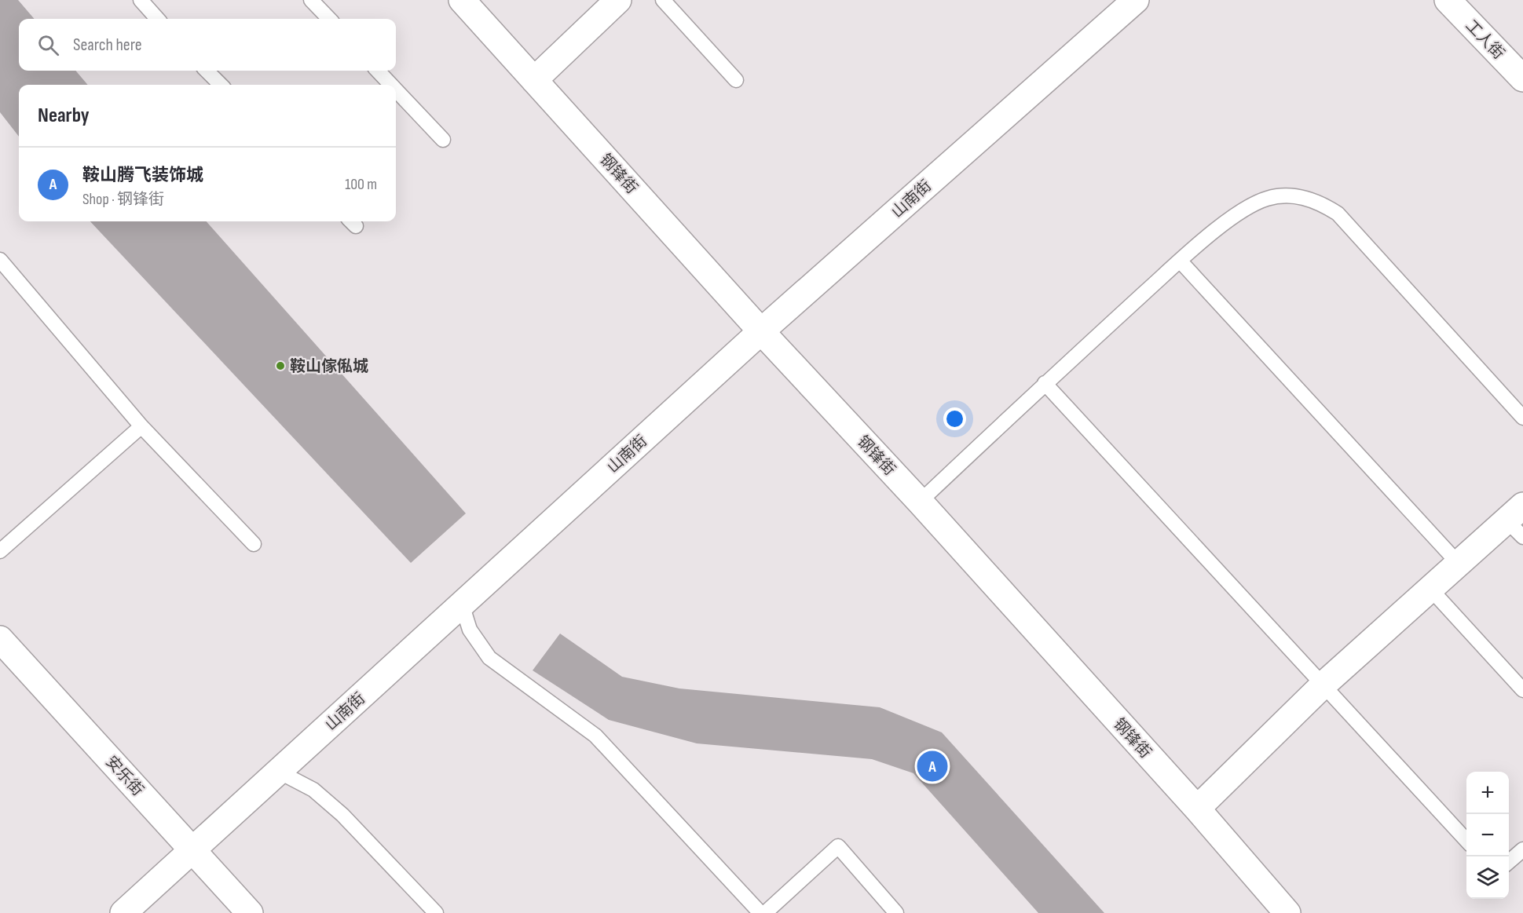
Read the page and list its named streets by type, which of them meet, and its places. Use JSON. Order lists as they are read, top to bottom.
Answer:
{
  "streets": {
    "street": [
      "工人街",
      "钢锋街",
      "山南街",
      "安乐街"
    ]
  },
  "crossings": [
    ["钢锋街", "山南街"],
    ["山南街", "安乐街"]
  ],
  "places": ["鞍山傢俬城"],
  "page": {
    "search": "Search here",
    "heading": "Nearby",
    "list": [
      {
        "mark": "A",
        "name": "鞍山腾飞装饰城",
        "note": "Shop · 钢锋街",
        "value": "100 m"
      }
    ],
    "pins": "A",
    "map_buttons": ["+", "−"]
  }
}
